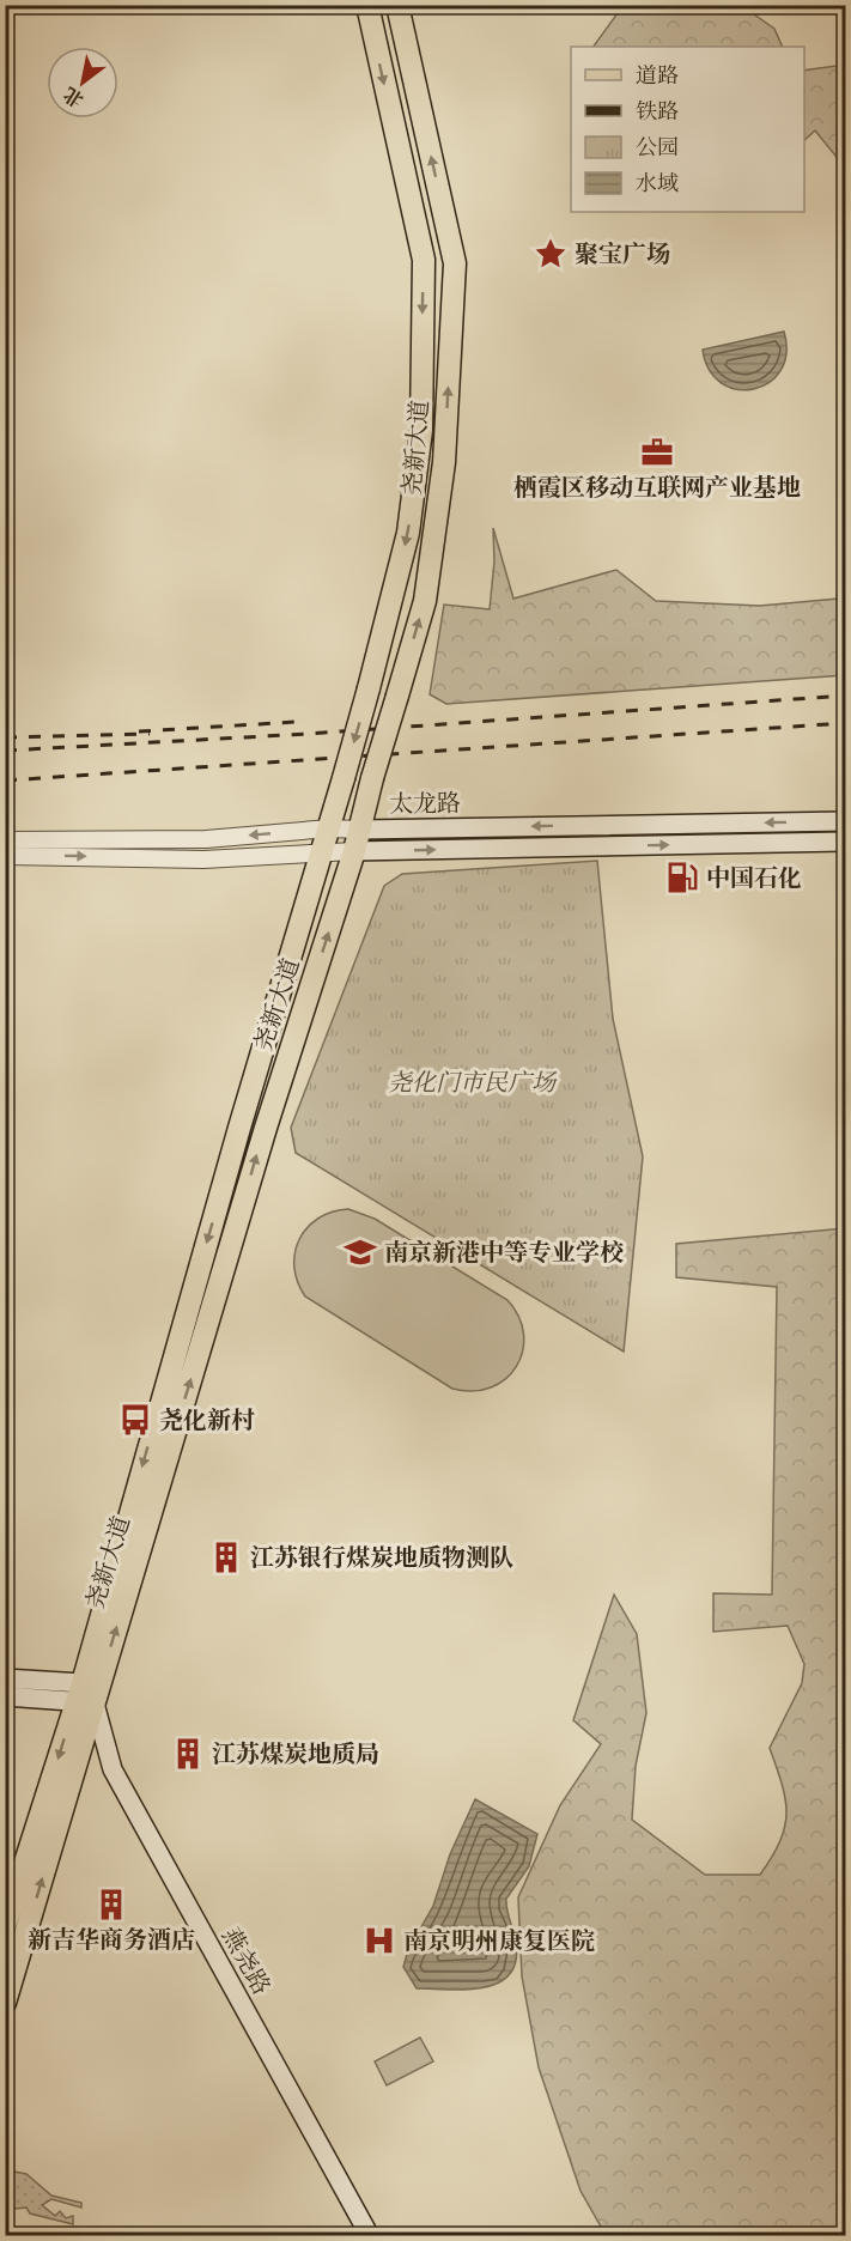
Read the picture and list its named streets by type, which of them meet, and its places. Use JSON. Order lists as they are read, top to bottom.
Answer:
{
  "streets": {
    "main road": ["尧新大道", "太龙路", "燕尧路"]
  },
  "crossings": [
    ["尧新大道", "太龙路"],
    ["尧新大道", "燕尧路"]
  ],
  "parks": ["尧化门市民广场"],
  "places": {
    "place": ["聚宝广场"],
    "office": ["栖霞区移动互联网产业基地"],
    "fuel station": ["中国石化"],
    "school or university": ["南京新港中等专业学校"],
    "bus stop": ["尧化新村"],
    "building": ["江苏银行煤炭地质物测队", "江苏煤炭地质局", "新吉华商务酒店"],
    "hospital": ["南京明州康复医院"]
  },
  "legend": [
    "道路",
    "铁路",
    "公园",
    "水域"
  ],
  "north": "bottom left"
}
